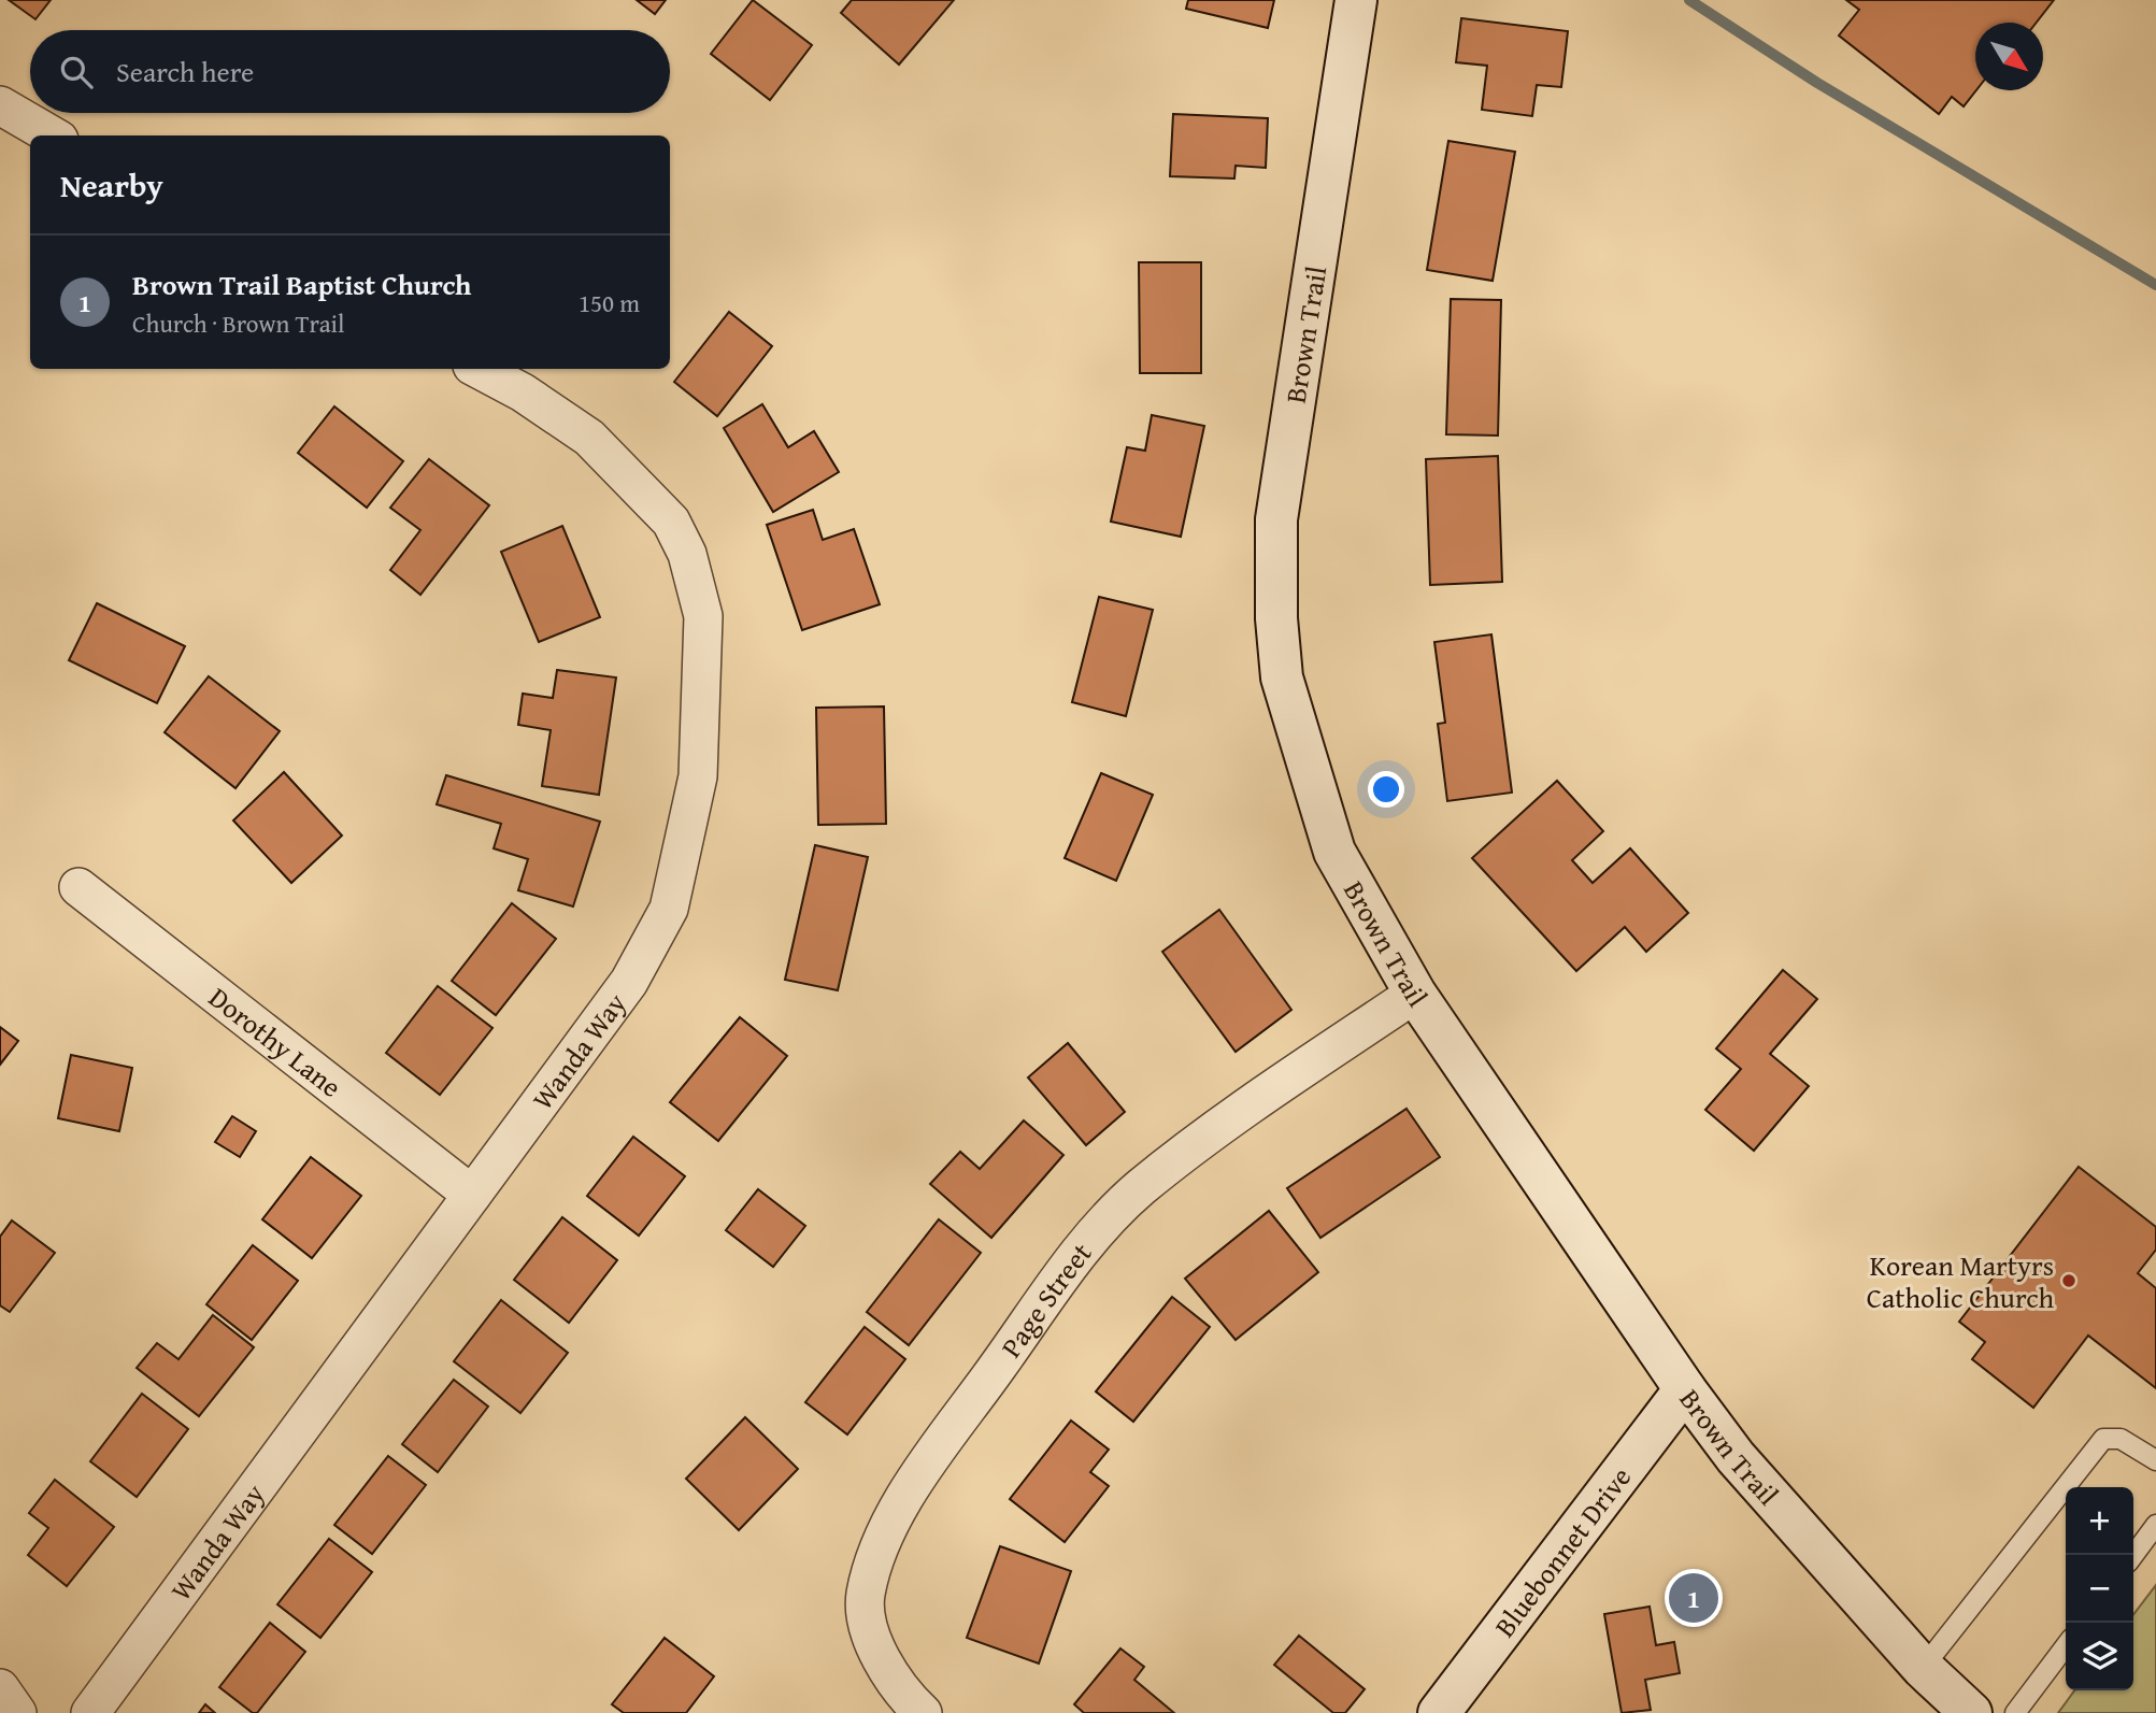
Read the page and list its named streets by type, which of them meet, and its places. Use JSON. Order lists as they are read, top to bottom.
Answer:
{
  "streets": {
    "main road": ["Brown Trail", "Bluebonnet Drive"],
    "street": ["Dorothy Lane", "Wanda Way", "Page Street"]
  },
  "crossings": [
    ["Brown Trail", "Page Street"],
    ["Brown Trail", "Bluebonnet Drive"],
    ["Dorothy Lane", "Wanda Way"]
  ],
  "places": ["Korean Martyrs Catholic Church"],
  "north": "bottom right",
  "page": {
    "search": "Search here",
    "heading": "Nearby",
    "list": [
      {
        "mark": "1",
        "name": "Brown Trail Baptist Church",
        "note": "Church · Brown Trail",
        "value": "150 m"
      }
    ],
    "map_buttons": ["+", "−"],
    "pins": "1"
  }
}
